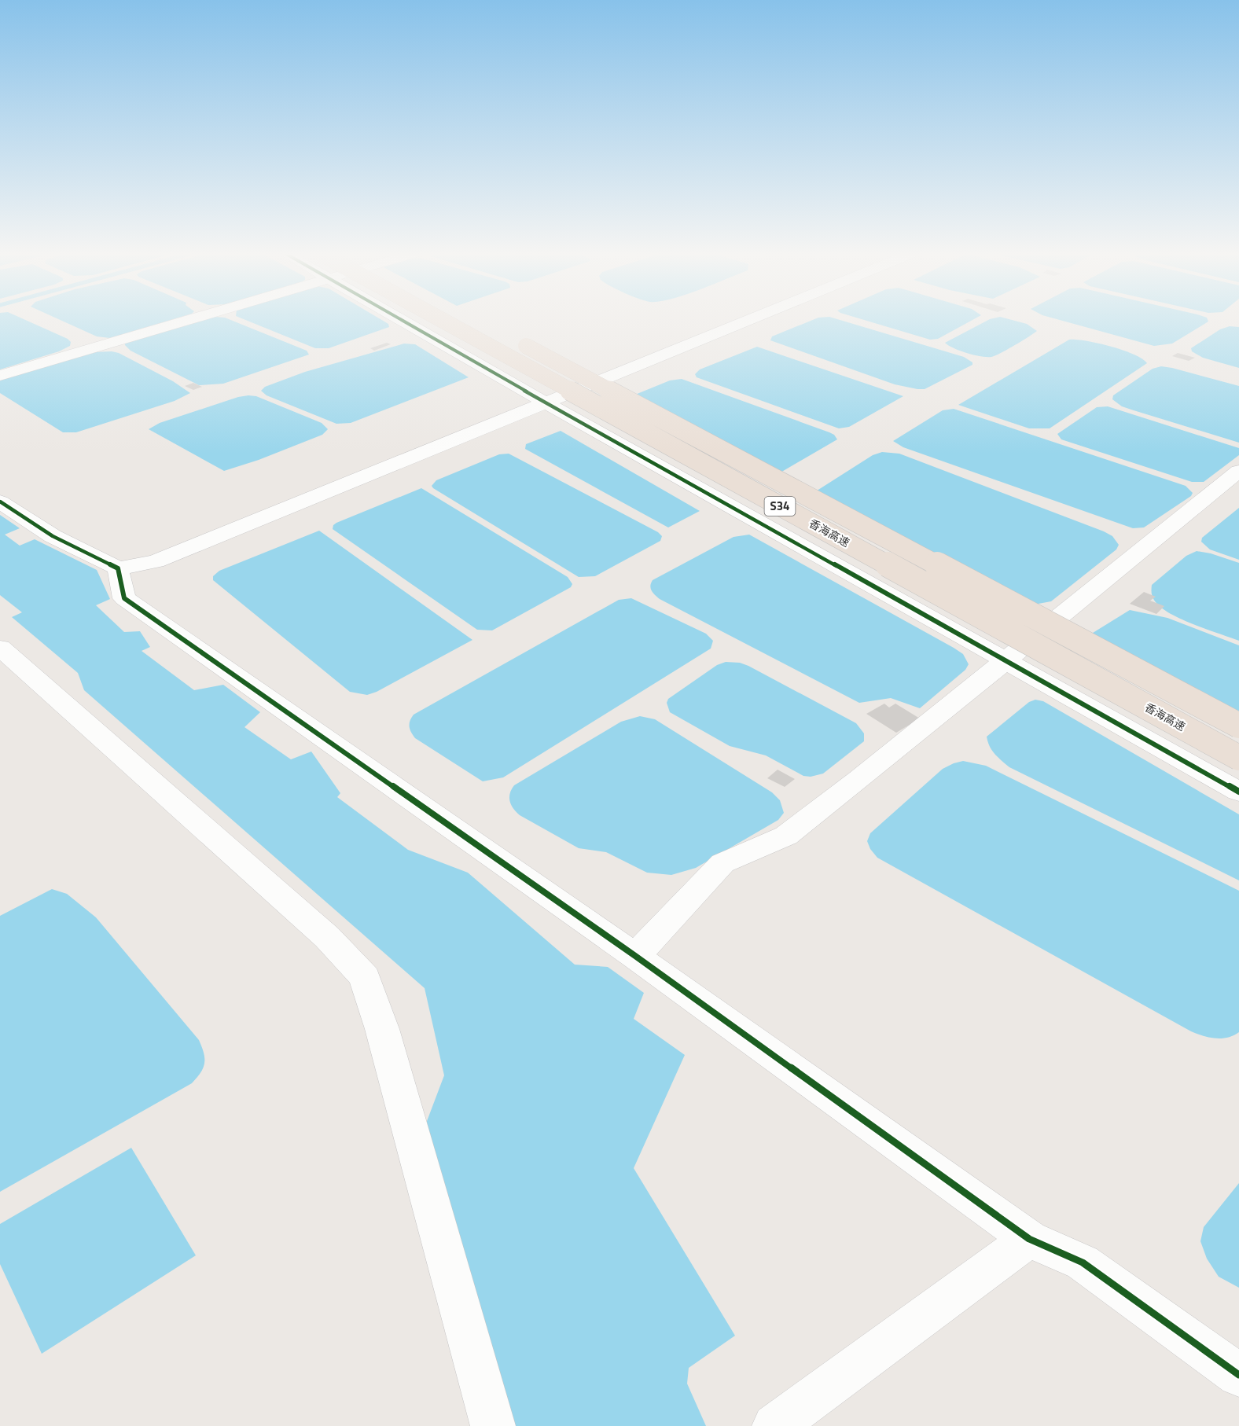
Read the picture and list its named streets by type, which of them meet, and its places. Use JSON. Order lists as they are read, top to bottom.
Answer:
{
  "streets": {
    "highway": ["S34", "香海高速"]
  }
}
